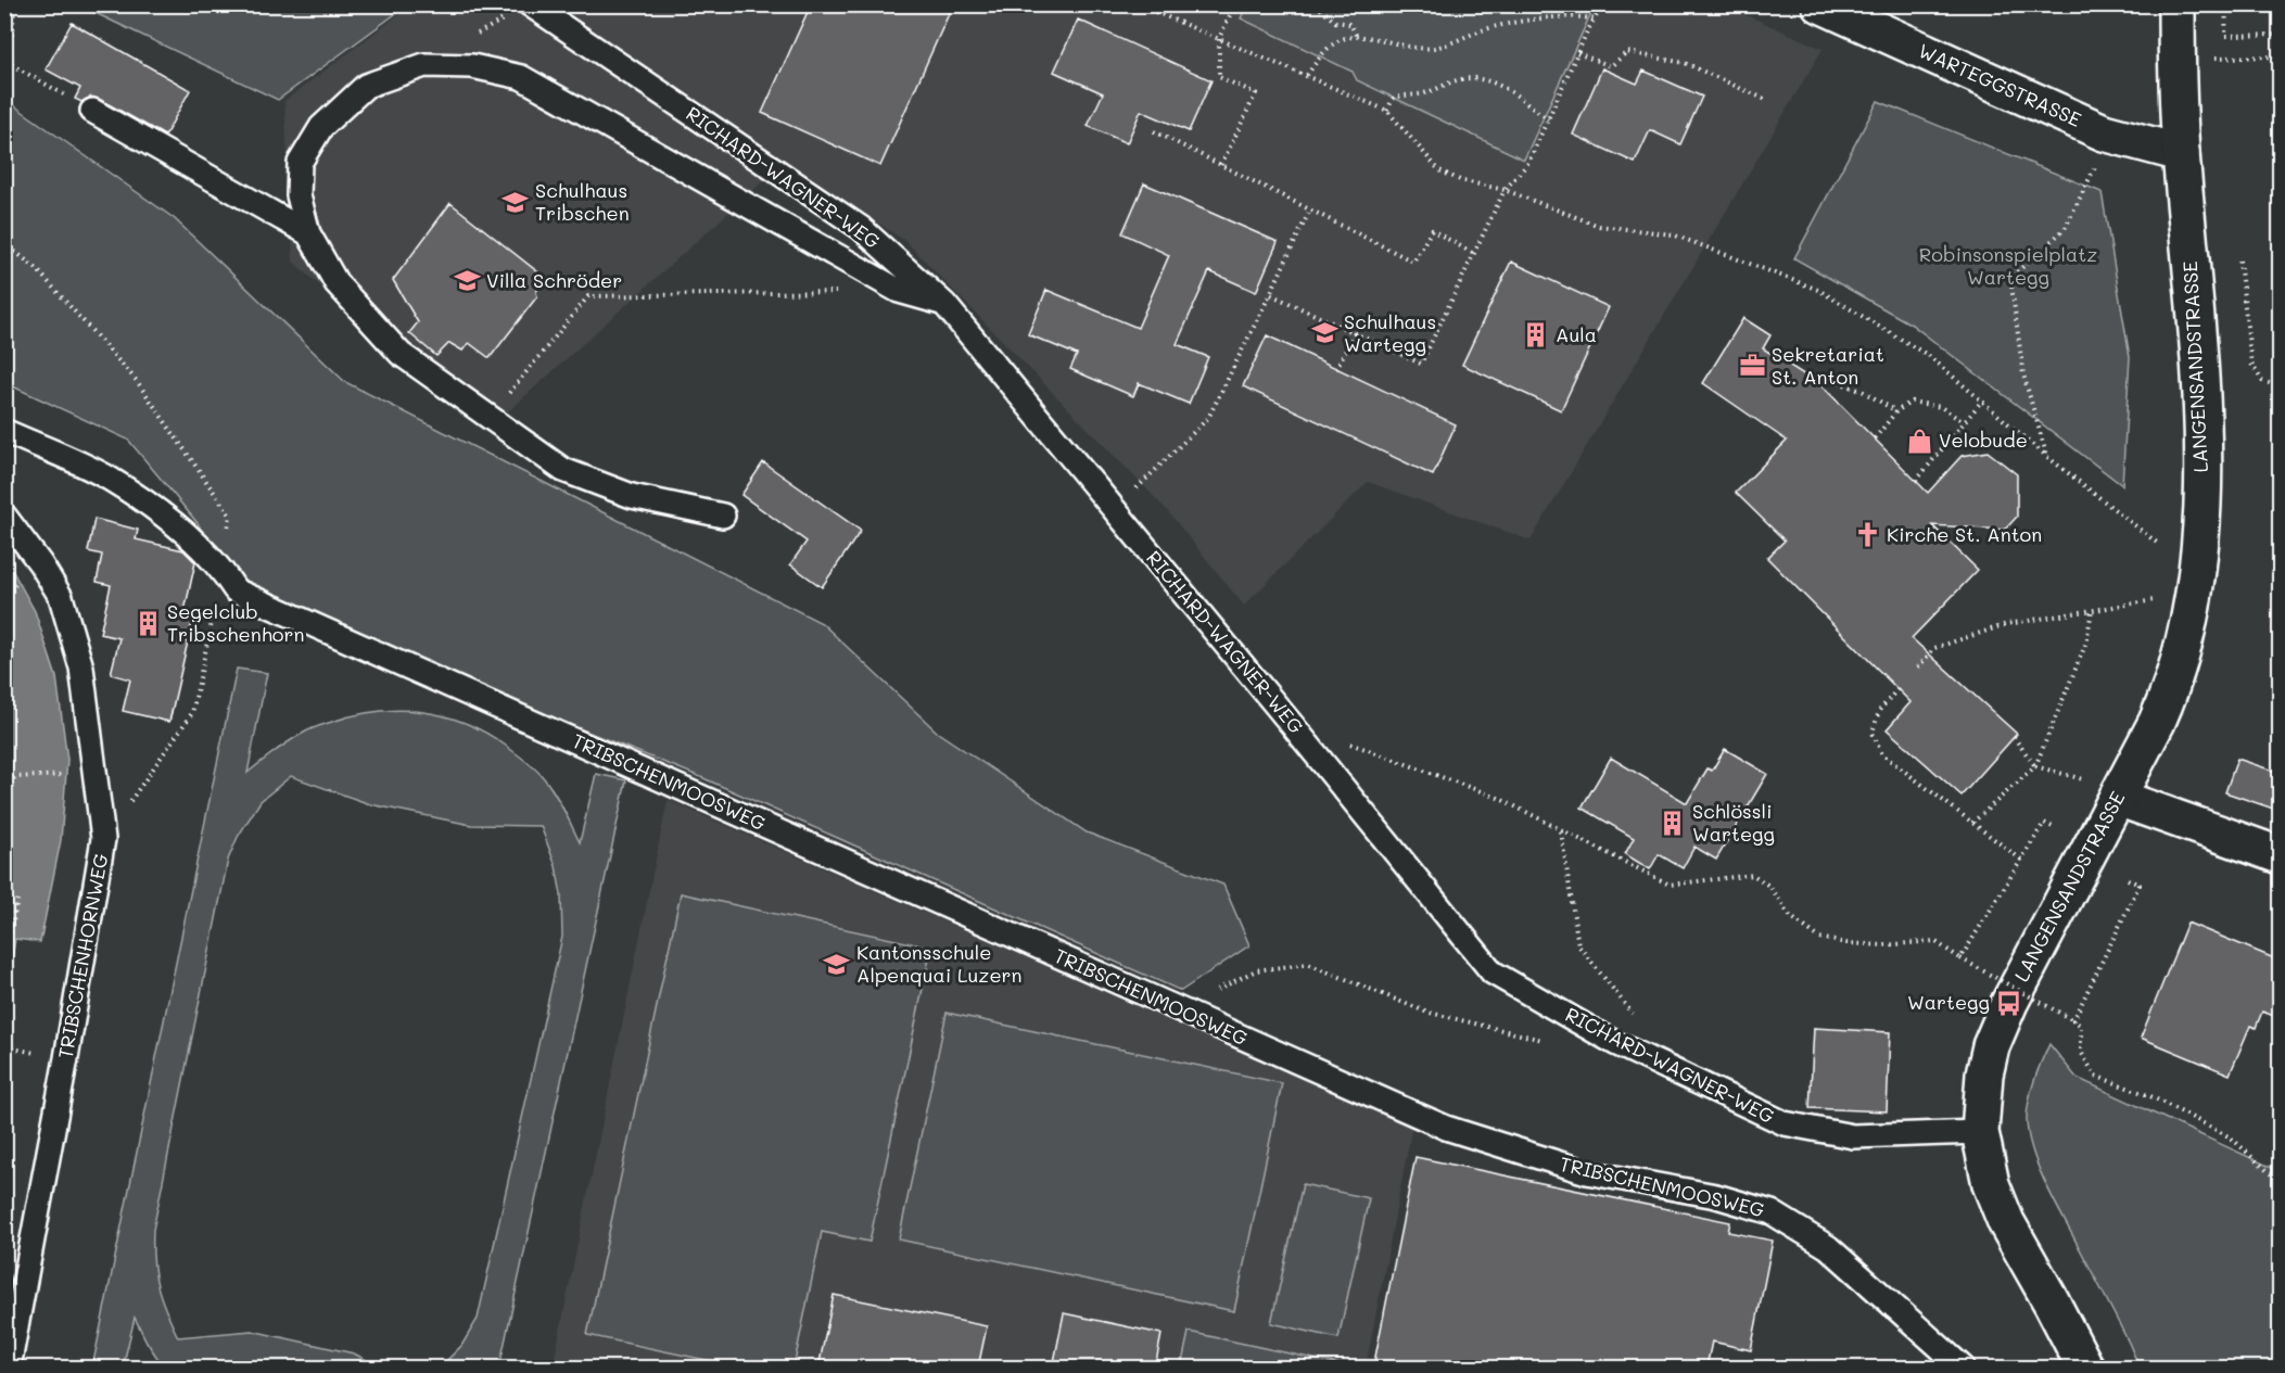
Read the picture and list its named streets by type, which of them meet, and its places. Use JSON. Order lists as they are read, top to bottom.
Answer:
{
  "streets": {
    "street": ["WARTEGGSTRASSE", "LANGENSANDSTRASSE"],
    "lane": ["RICHARD-WAGNER-WEG", "TRIBSCHENMOOSWEG", "TRIBSCHENHORNWEG"]
  },
  "crossings": [
    ["WARTEGGSTRASSE", "LANGENSANDSTRASSE"],
    ["RICHARD-WAGNER-WEG", "LANGENSANDSTRASSE"],
    ["TRIBSCHENMOOSWEG", "TRIBSCHENHORNWEG"]
  ],
  "parks": ["Robinsonspielplatz Wartegg"],
  "places": {
    "school or university": [
      "Schulhaus Tribschen",
      "Villa Schröder",
      "Schulhaus Wartegg",
      "Kantonsschule Alpenquai Luzern"
    ],
    "building": ["Aula", "Segelclub Tribschenhorn", "Schlössli Wartegg"],
    "office": ["Sekretariat St. Anton"],
    "shop": ["Velobude"],
    "church": ["Kirche St. Anton"],
    "bus stop": ["Wartegg"]
  }
}
